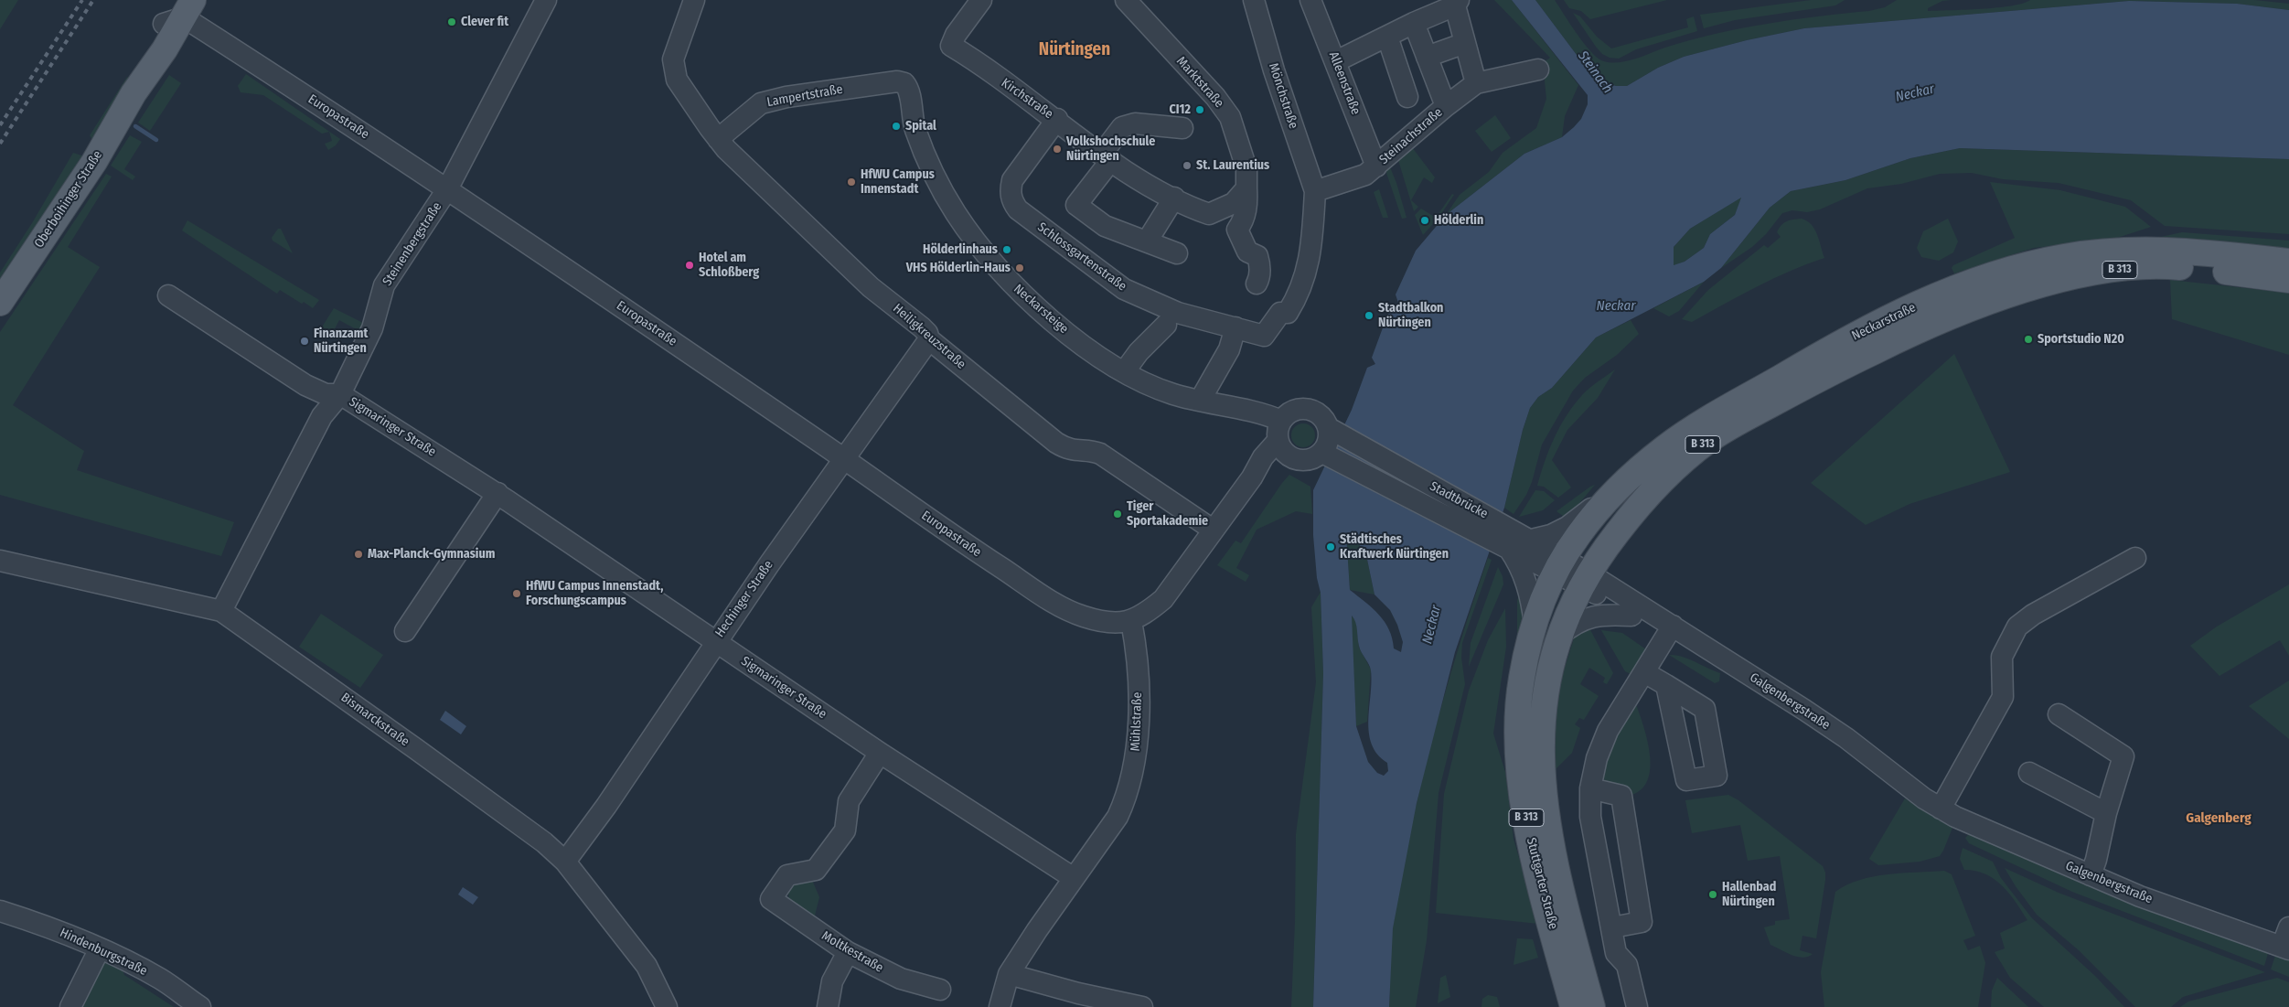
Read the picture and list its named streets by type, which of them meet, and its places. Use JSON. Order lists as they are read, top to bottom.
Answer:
{
  "streets": {
    "main road": [
      "Oberboihinger Straße",
      "B 313",
      "Neckarstraße",
      "Stuttgarter Straße"
    ],
    "street": [
      "Marktstraße",
      "Alleenstraße",
      "Lampertstraße",
      "Mönchstraße",
      "Kirchstraße",
      "Europastraße",
      "Steinachstraße",
      "Steinenbergstraße",
      "Schlossgartenstraße",
      "Neckarsteige",
      "Heiligkreuzstraße",
      "Sigmaringer Straße",
      "Stadtbrücke",
      "Hechinger Straße",
      "Galgenbergstraße",
      "Bismarckstraße",
      "Mühlstraße",
      "Hindenburgstraße",
      "Moltkestraße"
    ]
  },
  "crossings": [
    ["Marktstraße", "Kirchstraße"],
    ["Alleenstraße", "Steinachstraße"],
    ["Lampertstraße", "Neckarsteige"],
    ["Lampertstraße", "Heiligkreuzstraße"],
    ["Mönchstraße", "Schlossgartenstraße"],
    ["Kirchstraße", "Schlossgartenstraße"],
    ["Europastraße", "Oberboihinger Straße"],
    ["Europastraße", "Steinenbergstraße"],
    ["Europastraße", "Hechinger Straße"],
    ["Europastraße", "Mühlstraße"],
    ["Steinenbergstraße", "Sigmaringer Straße"],
    ["Steinenbergstraße", "Bismarckstraße"],
    ["Neckarsteige", "Stadtbrücke"],
    ["Neckarstraße", "Stadtbrücke"],
    ["Neckarstraße", "Galgenbergstraße"],
    ["Neckarstraße", "Stuttgarter Straße"],
    ["Heiligkreuzstraße", "Hechinger Straße"],
    ["Sigmaringer Straße", "Hechinger Straße"],
    ["Sigmaringer Straße", "Mühlstraße"],
    ["Sigmaringer Straße", "Moltkestraße"],
    ["Stadtbrücke", "Galgenbergstraße"],
    ["Stadtbrücke", "Stuttgarter Straße"],
    ["Hechinger Straße", "Bismarckstraße"],
    ["Galgenbergstraße", "Stuttgarter Straße"]
  ],
  "districts": ["Nürtingen", "Galgenberg"],
  "water": ["Steinach", "Neckar"],
  "places": [
    "Clever fit",
    "CI12",
    "Spital",
    "Volkshochschule Nürtingen",
    "St. Laurentius",
    "HfWU Campus Innenstadt",
    "Hölderlin",
    "Hölderlinhaus",
    "Hotel am Schloßberg",
    "VHS Hölderlin-Haus",
    "Stadtbalkon Nürtingen",
    "Sportstudio N20",
    "Finanzamt Nürtingen",
    "Tiger Sportakademie",
    "Städtisches Kraftwerk Nürtingen",
    "Max-Planck-Gymnasium",
    "HfWU Campus Innenstadt, Forschungscampus",
    "Hallenbad Nürtingen"
  ]
}
